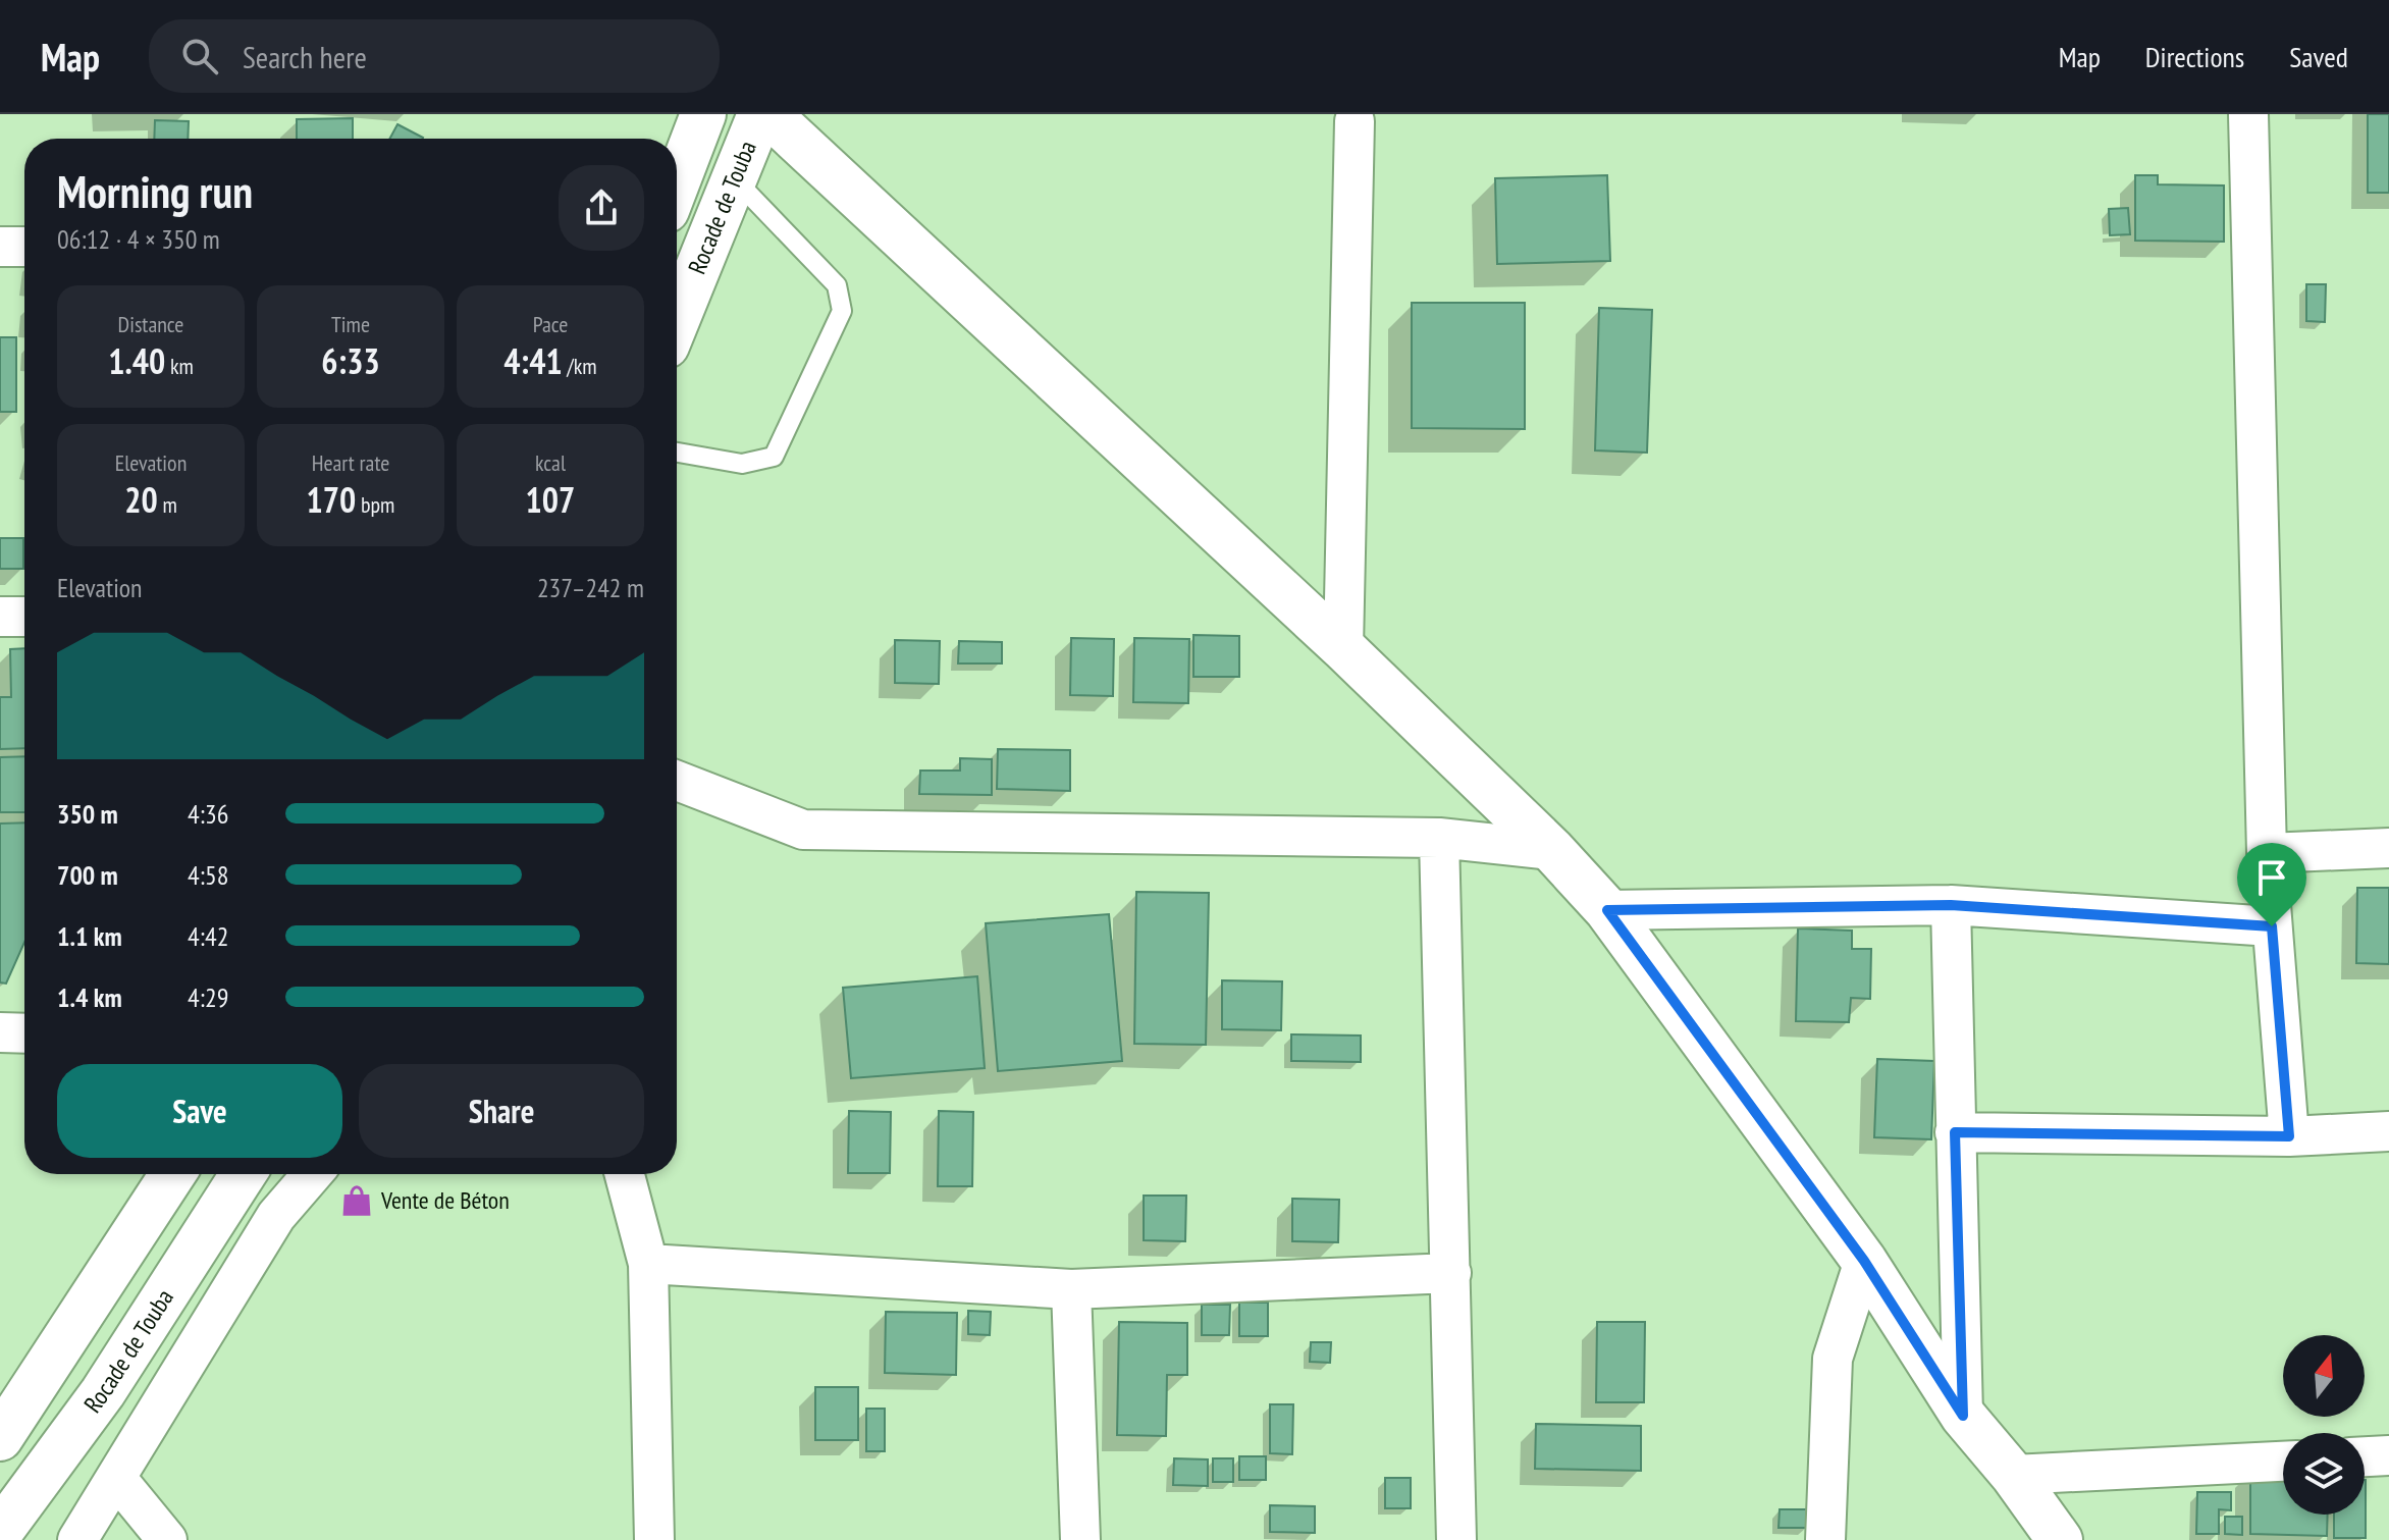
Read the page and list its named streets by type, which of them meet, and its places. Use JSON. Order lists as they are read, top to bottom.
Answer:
{
  "streets": {
    "main road": ["Rocade de Touba"]
  },
  "places": {
    "shop": ["Vente de Béton"]
  },
  "north": "top",
  "page": {
    "header": "Map",
    "search": "Search here",
    "nav": ["Map", "Directions", "Saved"],
    "heading": ["Morning run", "06:12 · 4 × 350 m"],
    "stats": [
      ["Distance", "1.40 km"],
      ["Time", "6:33"],
      ["Pace", "4:41 /km"],
      ["Elevation", "20 m"],
      ["Heart rate", "170 bpm"],
      ["kcal", "107"]
    ],
    "chart": ["Elevation", "237–242 m"],
    "list": [
      {
        "name": "350 m",
        "note": "4:36"
      },
      {
        "name": "700 m",
        "note": "4:58"
      },
      {
        "name": "1.1 km",
        "note": "4:42"
      },
      {
        "name": "1.4 km",
        "note": "4:29"
      }
    ],
    "buttons": ["Save", "Share"]
  }
}
